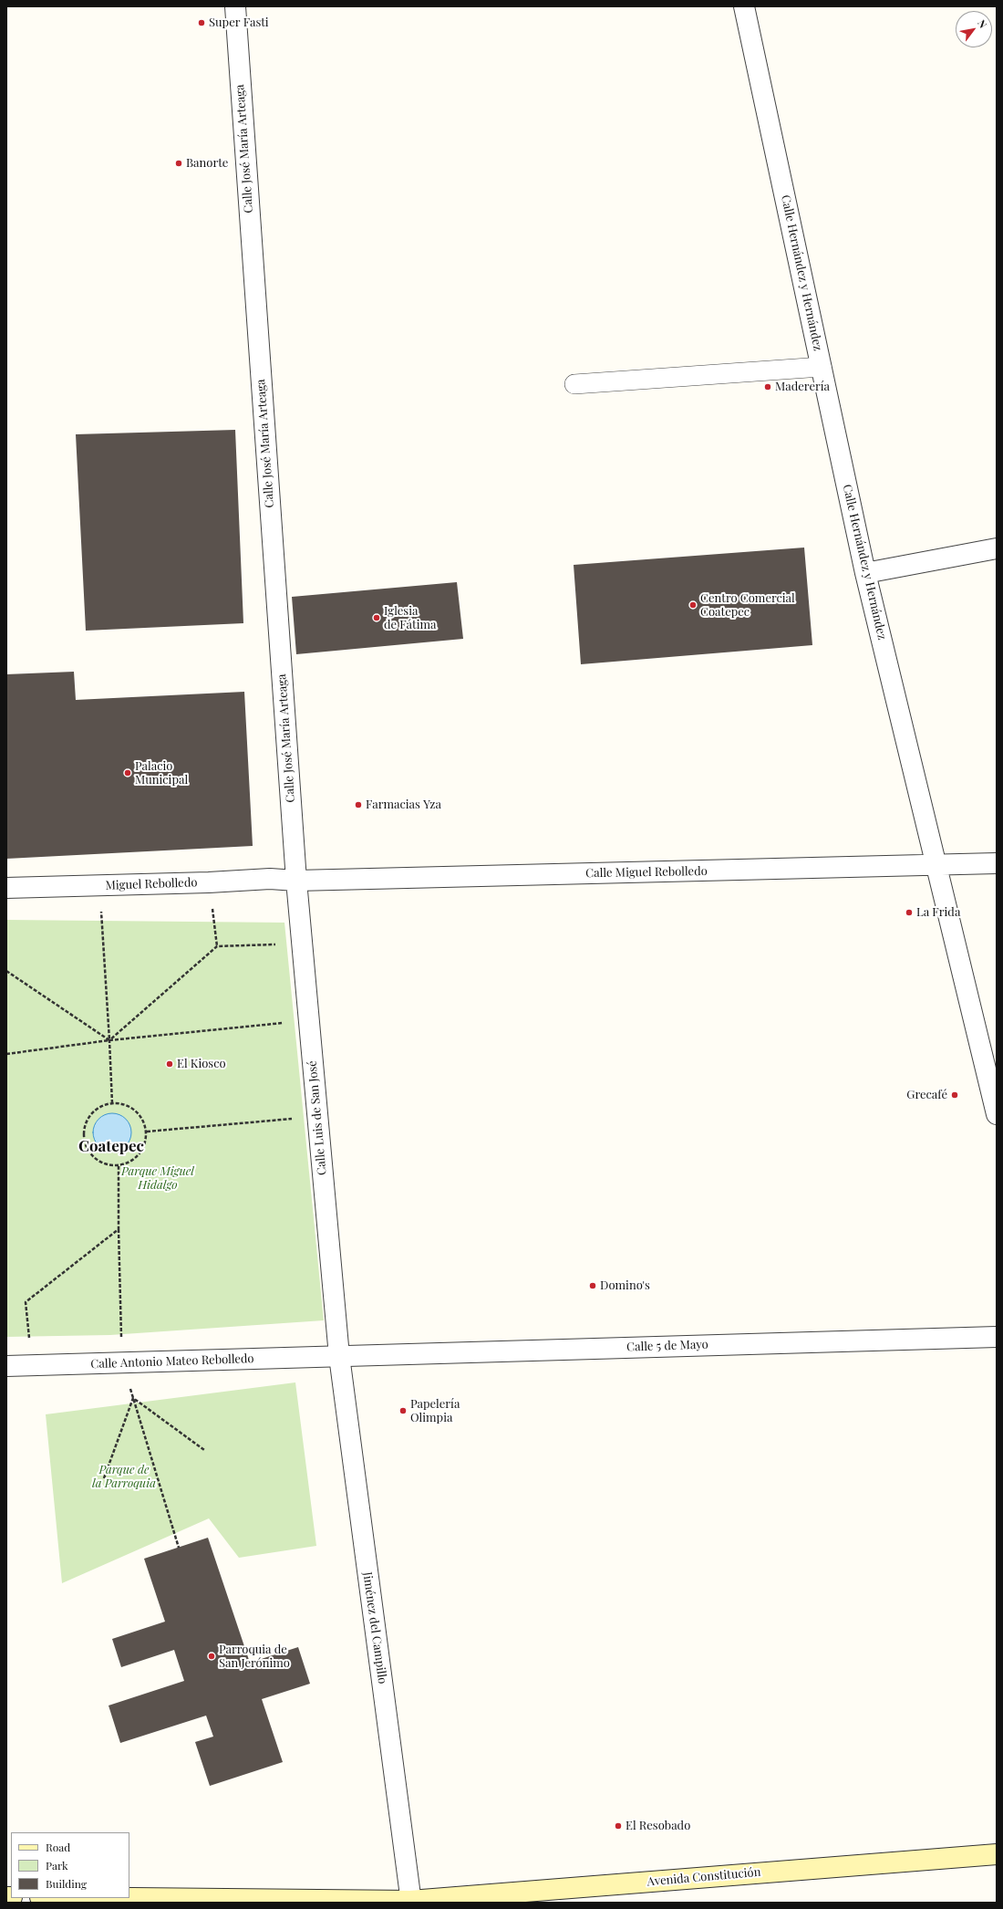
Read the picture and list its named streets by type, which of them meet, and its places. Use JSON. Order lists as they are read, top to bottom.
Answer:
{
  "streets": {
    "main road": ["Avenida Constitución"],
    "street": [
      "Calle José María Arteaga",
      "Calle Hernández y Hernández",
      "Calle Miguel Rebolledo",
      "Miguel Rebolledo",
      "Calle Luis de San José",
      "Calle 5 de Mayo",
      "Calle Antonio Mateo Rebolledo",
      "Jiménez del Campillo"
    ]
  },
  "crossings": [
    ["Calle José María Arteaga", "Calle Miguel Rebolledo"],
    ["Calle José María Arteaga", "Miguel Rebolledo"],
    ["Calle José María Arteaga", "Calle Luis de San José"],
    ["Calle Hernández y Hernández", "Calle Miguel Rebolledo"],
    ["Calle Miguel Rebolledo", "Miguel Rebolledo"],
    ["Calle Miguel Rebolledo", "Calle Luis de San José"],
    ["Miguel Rebolledo", "Calle Luis de San José"],
    ["Calle Luis de San José", "Calle 5 de Mayo"],
    ["Calle Luis de San José", "Calle Antonio Mateo Rebolledo"],
    ["Calle Luis de San José", "Jiménez del Campillo"],
    ["Calle 5 de Mayo", "Calle Antonio Mateo Rebolledo"],
    ["Calle 5 de Mayo", "Jiménez del Campillo"],
    ["Calle Antonio Mateo Rebolledo", "Jiménez del Campillo"],
    ["Jiménez del Campillo", "Avenida Constitución"]
  ],
  "districts": ["Coatepec"],
  "parks": ["Parque Miguel Hidalgo", "Parque de la Parroquia"],
  "places": [
    "Super Fasti",
    "Banorte",
    "Maderería",
    "Centro Comercial Coatepec",
    "Iglesia de Fátima",
    "Palacio Municipal",
    "Farmacias Yza",
    "La Frida",
    "El Kiosco",
    "Grecafé",
    "Domino's",
    "Papelería Olimpia",
    "Parroquia de San Jerónimo",
    "El Resobado"
  ],
  "legend": ["Road", "Park", "Building"],
  "north": "top right"
}
